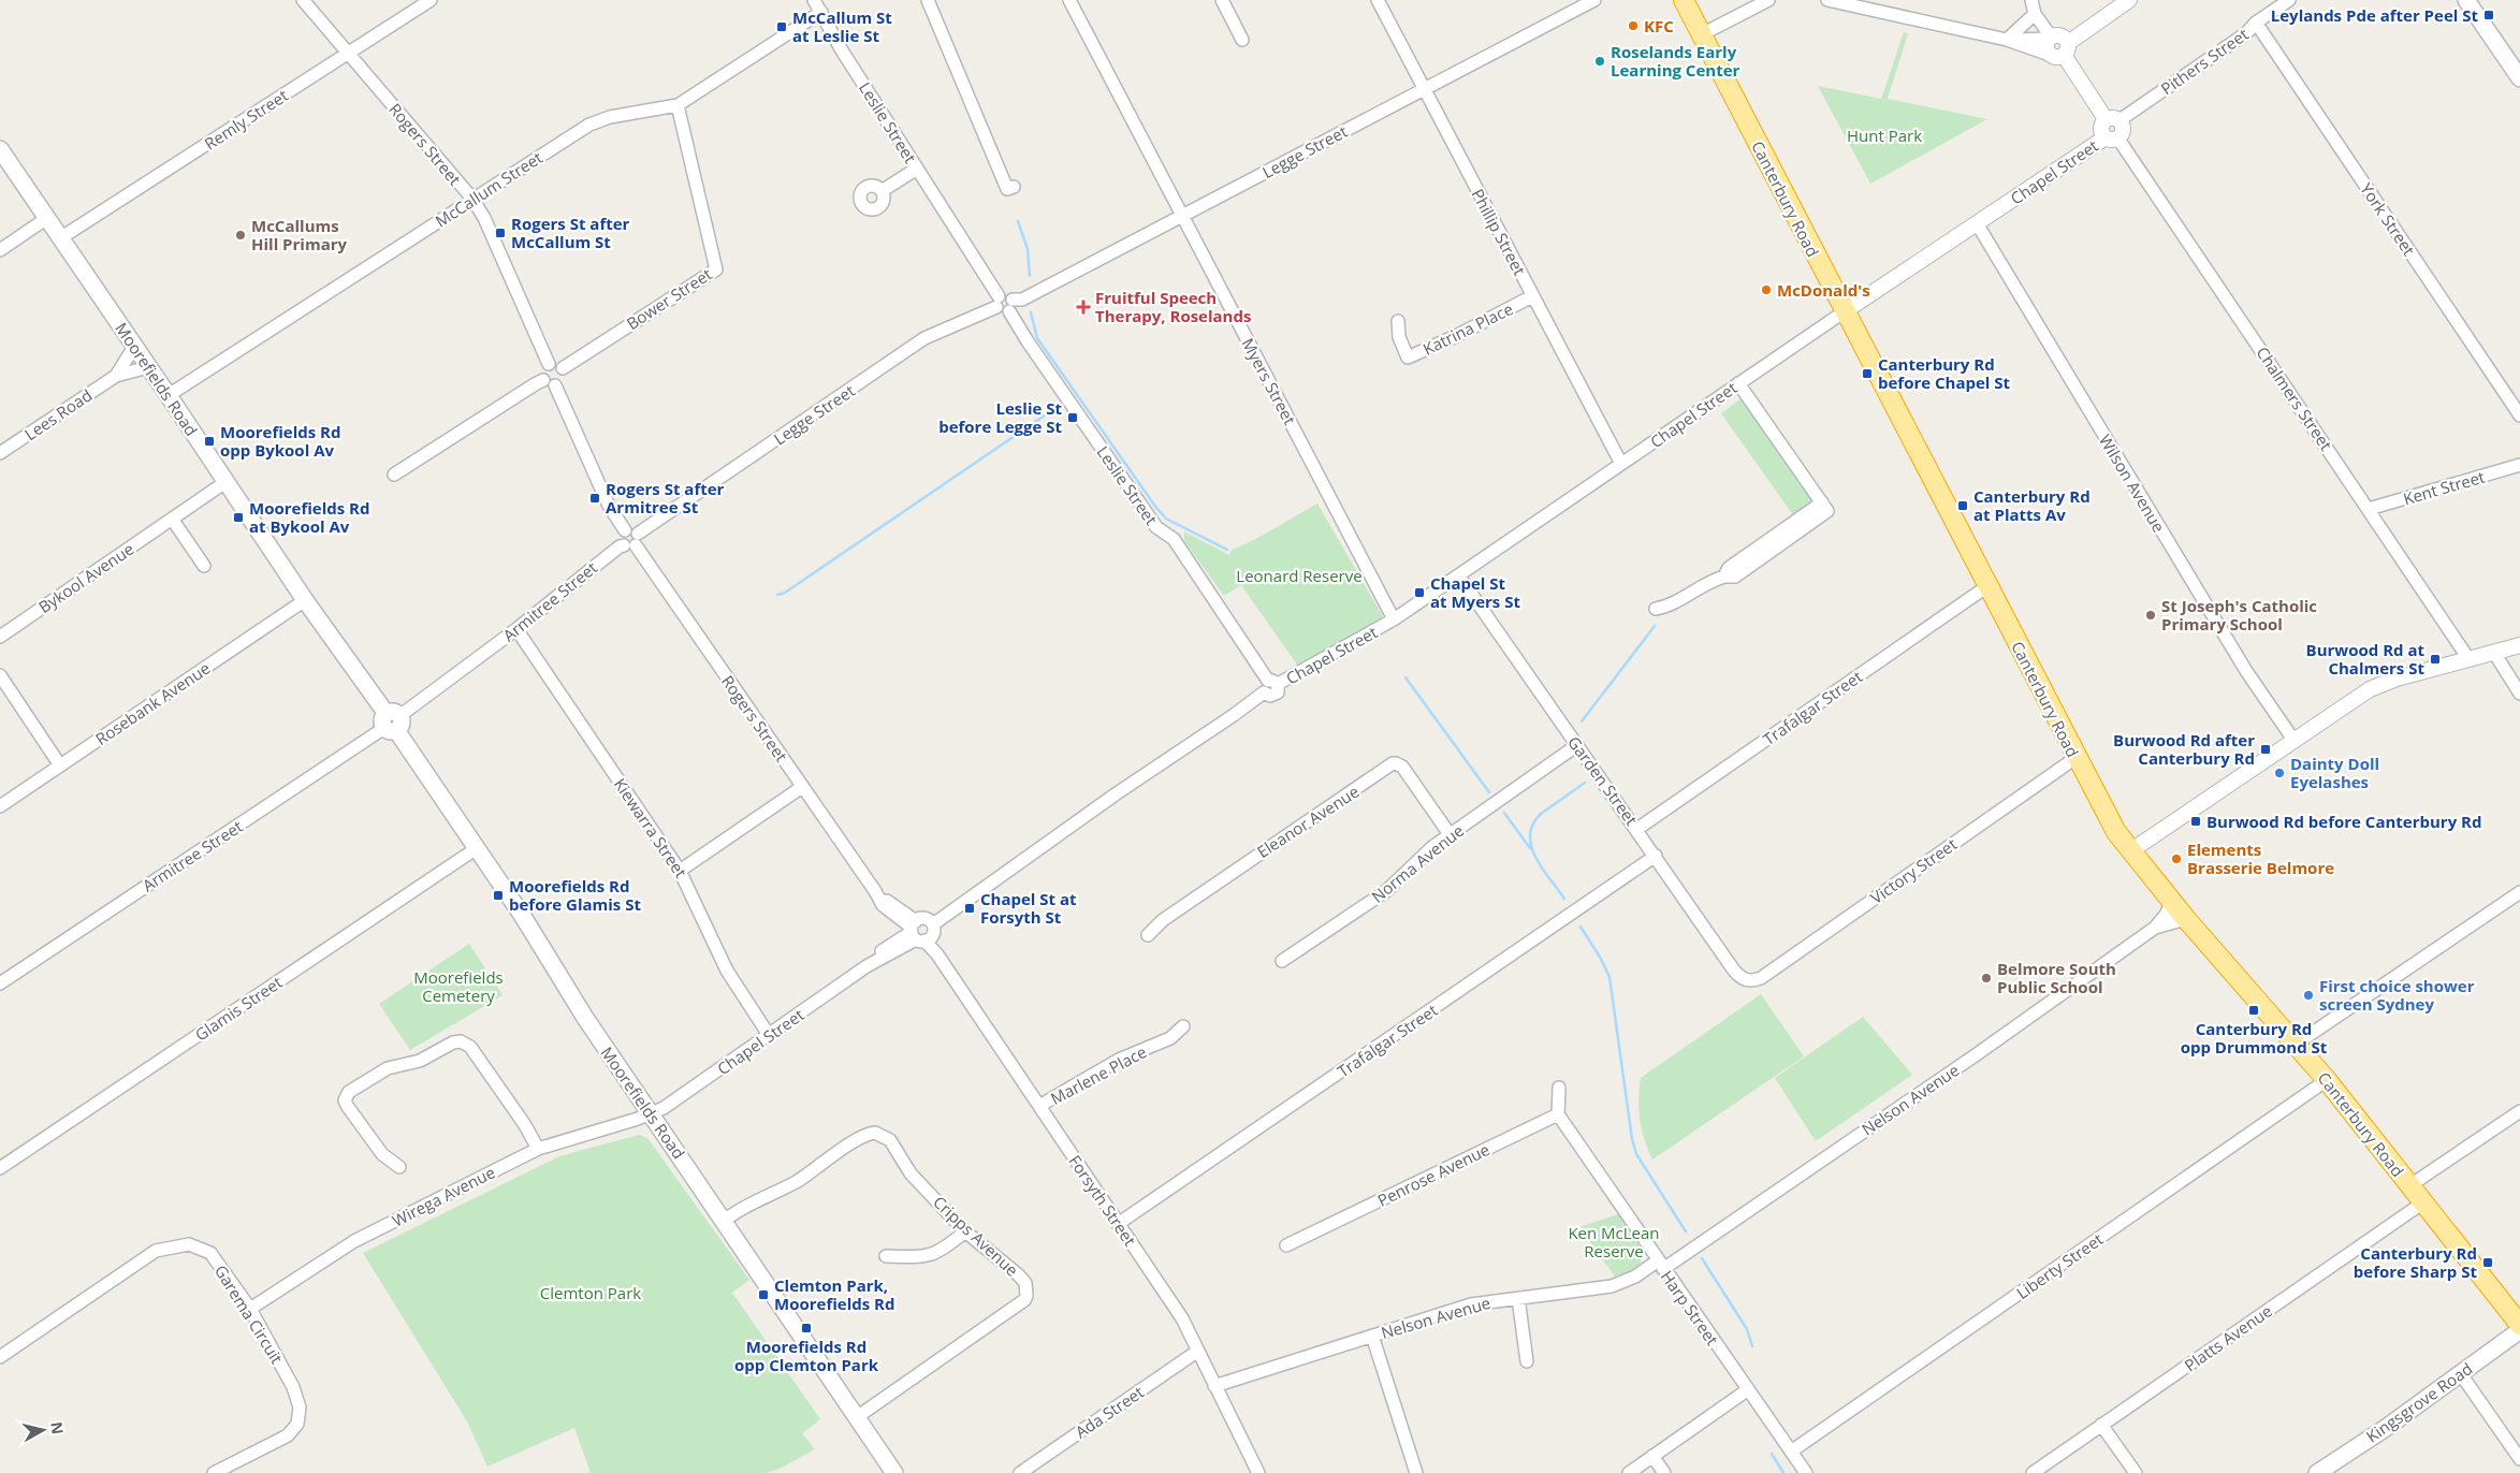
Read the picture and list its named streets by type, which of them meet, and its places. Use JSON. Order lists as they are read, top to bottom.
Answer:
{
  "streets": {
    "highway": ["Canterbury Road"],
    "main road": ["Moorefields Road", "Kingsgrove Road"],
    "street": [
      "Pithers Street",
      "Remly Street",
      "Leslie Street",
      "Rogers Street",
      "Legge Street",
      "Chapel Street",
      "McCallum Street",
      "York Street",
      "Phillip Street",
      "Bower Street",
      "Katrina Place",
      "Myers Street",
      "Chalmers Street",
      "Lees Road",
      "Wilson Avenue",
      "Kent Street",
      "Bykool Avenue",
      "Armitree Street",
      "Rosebank Avenue",
      "Trafalgar Street",
      "Garden Street",
      "Eleanor Avenue",
      "Kiewarra Street",
      "Norma Avenue",
      "Victory Street",
      "Glamis Street",
      "Marlene Place",
      "Nelson Avenue",
      "Penrose Avenue",
      "Wirega Avenue",
      "Forsyth Street",
      "Cripps Avenue",
      "Liberty Street",
      "Harp Street",
      "Garema Circuit",
      "Platts Avenue",
      "Ada Street"
    ]
  },
  "crossings": [
    ["Pithers Street", "York Street"],
    ["Remly Street", "Rogers Street"],
    ["Remly Street", "Moorefields Road"],
    ["Leslie Street", "Legge Street"],
    ["Leslie Street", "Chapel Street"],
    ["Leslie Street", "McCallum Street"],
    ["Rogers Street", "Legge Street"],
    ["Rogers Street", "Chapel Street"],
    ["Rogers Street", "McCallum Street"],
    ["Rogers Street", "Bower Street"],
    ["Rogers Street", "Armitree Street"],
    ["Rogers Street", "Forsyth Street"],
    ["Legge Street", "Phillip Street"],
    ["Legge Street", "Myers Street"],
    ["Legge Street", "Armitree Street"],
    ["Chapel Street", "Canterbury Road"],
    ["Chapel Street", "Phillip Street"],
    ["Chapel Street", "Moorefields Road"],
    ["Chapel Street", "Myers Street"],
    ["Chapel Street", "Chalmers Street"],
    ["Chapel Street", "Wilson Avenue"],
    ["Chapel Street", "Garden Street"],
    ["Chapel Street", "Kiewarra Street"],
    ["Chapel Street", "Wirega Avenue"],
    ["Chapel Street", "Forsyth Street"],
    ["McCallum Street", "Bower Street"],
    ["McCallum Street", "Moorefields Road"],
    ["Canterbury Road", "Trafalgar Street"],
    ["Canterbury Road", "Victory Street"],
    ["Canterbury Road", "Nelson Avenue"],
    ["Canterbury Road", "Liberty Street"],
    ["Canterbury Road", "Platts Avenue"],
    ["Phillip Street", "Katrina Place"],
    ["Moorefields Road", "Lees Road"],
    ["Moorefields Road", "Bykool Avenue"],
    ["Moorefields Road", "Armitree Street"],
    ["Moorefields Road", "Rosebank Avenue"],
    ["Moorefields Road", "Glamis Street"],
    ["Moorefields Road", "Wirega Avenue"],
    ["Moorefields Road", "Cripps Avenue"],
    ["Chalmers Street", "Kent Street"],
    ["Armitree Street", "Kiewarra Street"],
    ["Trafalgar Street", "Garden Street"],
    ["Trafalgar Street", "Forsyth Street"],
    ["Garden Street", "Norma Avenue"],
    ["Garden Street", "Victory Street"],
    ["Eleanor Avenue", "Norma Avenue"],
    ["Marlene Place", "Forsyth Street"],
    ["Nelson Avenue", "Forsyth Street"],
    ["Nelson Avenue", "Harp Street"],
    ["Penrose Avenue", "Harp Street"],
    ["Wirega Avenue", "Garema Circuit"],
    ["Forsyth Street", "Ada Street"],
    ["Liberty Street", "Harp Street"]
  ],
  "parks": [
    "Hunt Park",
    "Leonard Reserve",
    "Moorefields Cemetery",
    "Ken McLean Reserve",
    "Clemton Park"
  ],
  "places": {
    "transit": [
      "Leylands Pde after Peel St",
      "McCallum St at Leslie St",
      "Rogers St after McCallum St",
      "Canterbury Rd before Chapel St",
      "Leslie St before Legge St",
      "Moorefields Rd opp Bykool Av",
      "Rogers St after Armitree St",
      "Canterbury Rd at Platts Av",
      "Moorefields Rd at Bykool Av",
      "Chapel St at Myers St",
      "Burwood Rd at Chalmers St",
      "Burwood Rd after Canterbury Rd",
      "Burwood Rd before Canterbury Rd",
      "Moorefields Rd before Glamis St",
      "Chapel St at Forsyth St",
      "Canterbury Rd opp Drummond St",
      "Canterbury Rd before Sharp St",
      "Clemton Park, Moorefields Rd",
      "Moorefields Rd opp Clemton Park"
    ],
    "other": [
      "KFC",
      "Roselands Early Learning Center",
      "McCallums Hill Primary",
      "McDonald's",
      "St Joseph's Catholic Primary School",
      "Dainty Doll Eyelashes",
      "Elements Brasserie Belmore",
      "Belmore South Public School",
      "First choice shower screen Sydney"
    ],
    "health": ["Fruitful Speech Therapy, Roselands"]
  },
  "north": "right"
}
